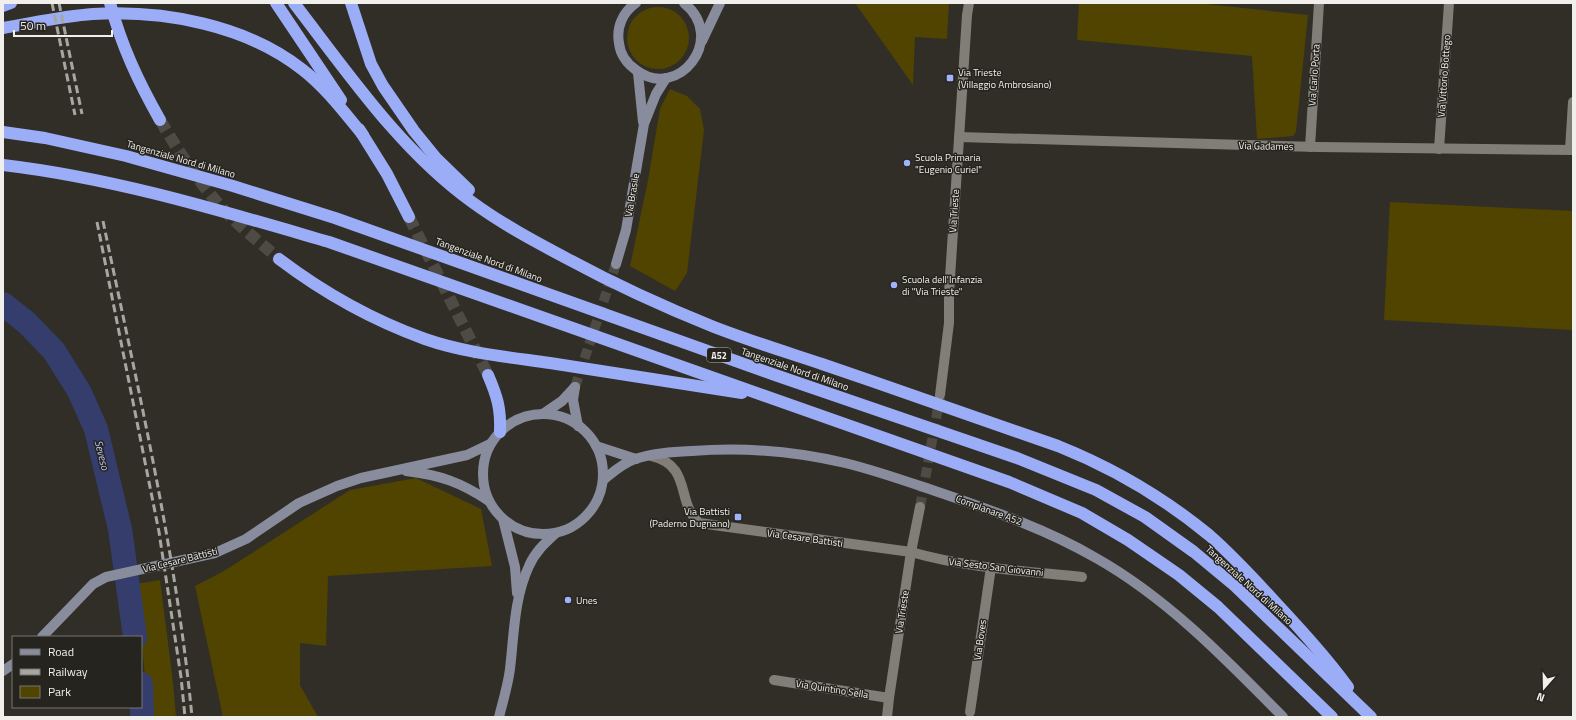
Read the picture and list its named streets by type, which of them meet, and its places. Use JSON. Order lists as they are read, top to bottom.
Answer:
{
  "streets": {
    "highway": ["Tangenziale Nord di Milano", "A52"],
    "street": [
      "Via Carlo Porta",
      "Via Vittorio Bottego",
      "Via Gadames",
      "Via Brasile",
      "Via Trieste",
      "Complanare A52",
      "Via Cesare Battisti",
      "Via Sesto San Giovanni",
      "Via Boves",
      "Via Quintino Sella"
    ]
  },
  "crossings": [
    ["Via Carlo Porta", "Via Gadames"],
    ["Via Vittorio Bottego", "Via Gadames"],
    ["Via Gadames", "Via Trieste"],
    ["Tangenziale Nord di Milano", "A52"],
    ["Via Trieste", "Via Cesare Battisti"],
    ["Via Trieste", "Via Sesto San Giovanni"],
    ["Via Trieste", "Via Quintino Sella"],
    ["Complanare A52", "Via Cesare Battisti"],
    ["Via Cesare Battisti", "Via Sesto San Giovanni"],
    ["Via Sesto San Giovanni", "Via Boves"]
  ],
  "water": ["Seveso"],
  "places": {
    "transit": ["Via Trieste (Villaggio Ambrosiano)", "Via Battisti (Paderno Dugnano)"],
    "other": ["Scuola Primaria \"Eugenio Curiel\"", "Scuola dell'Infanzia di \"Via Trieste\"", "Unes"]
  },
  "legend": ["Road", "Railway", "Park"],
  "scale_bar": "50 m",
  "north": "bottom"
}
